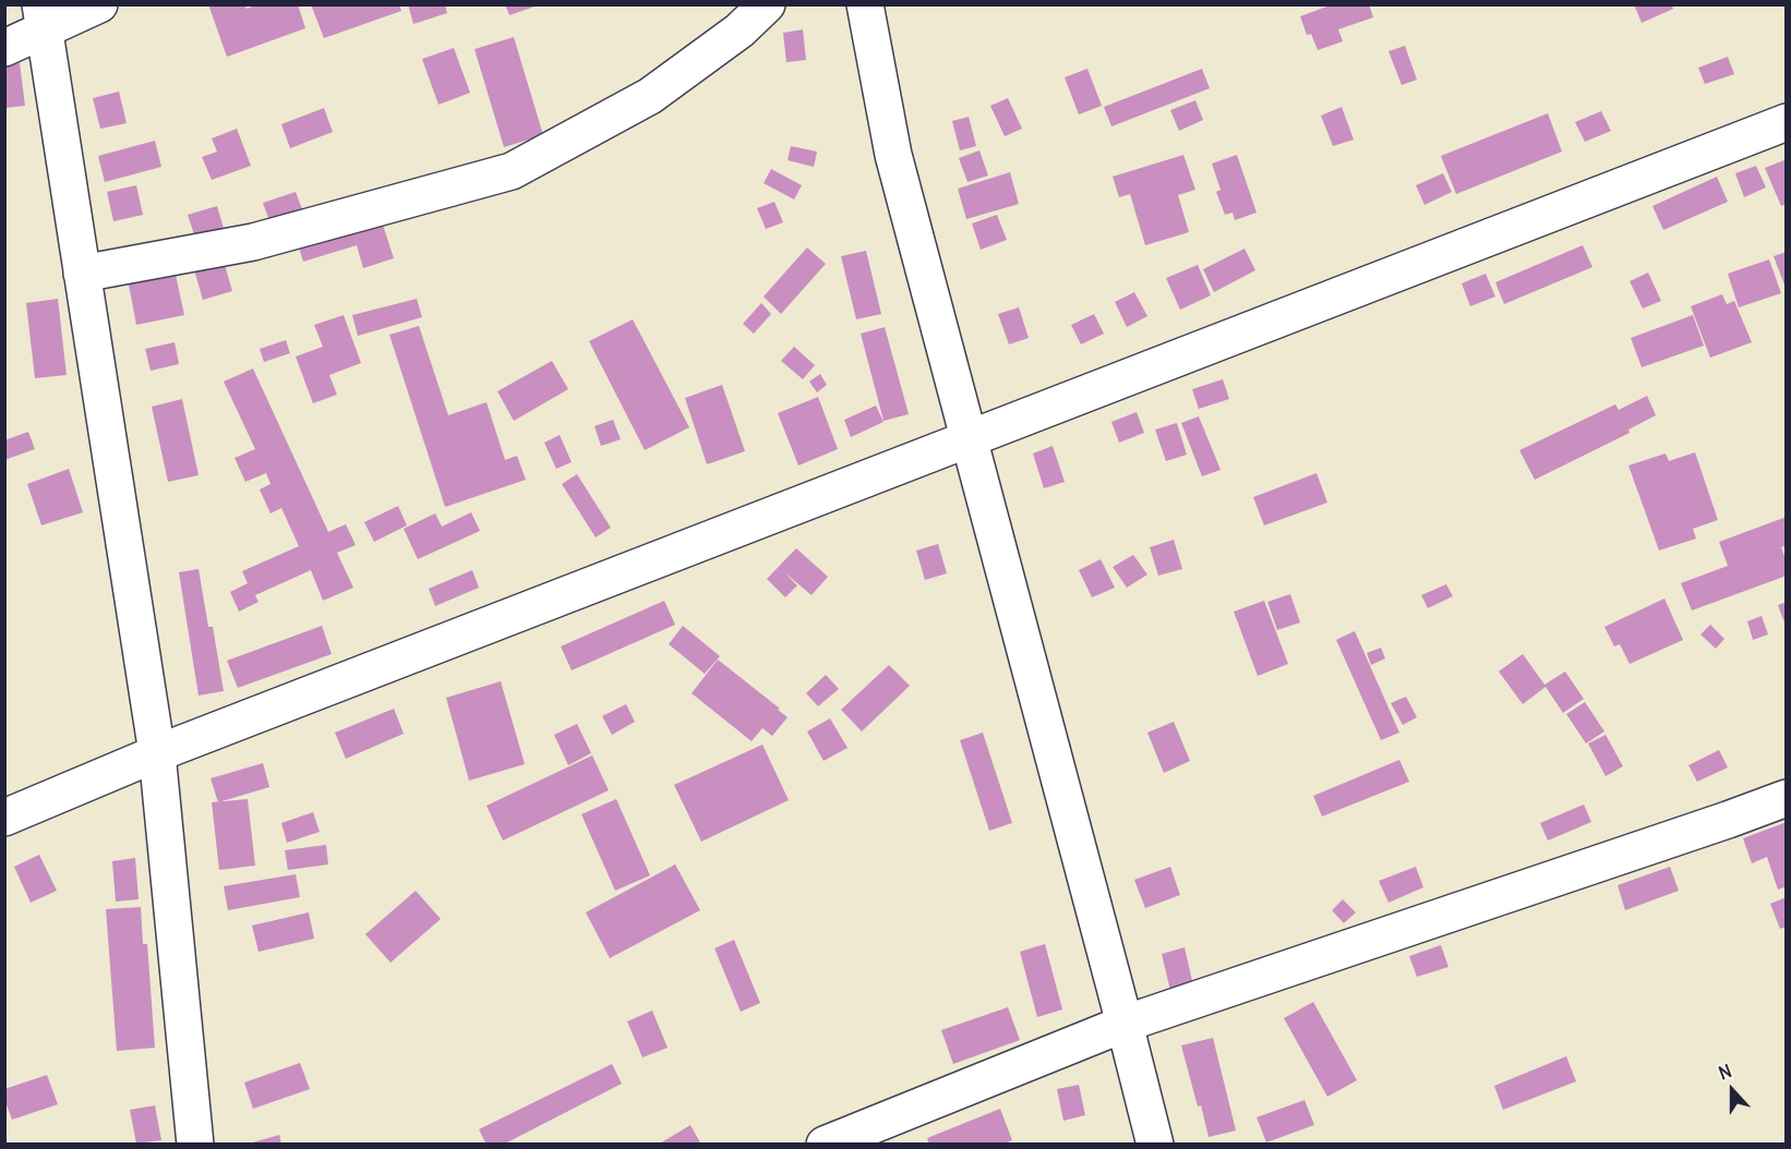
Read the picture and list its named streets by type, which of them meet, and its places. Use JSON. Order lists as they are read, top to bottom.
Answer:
{
  "north": "top"
}
